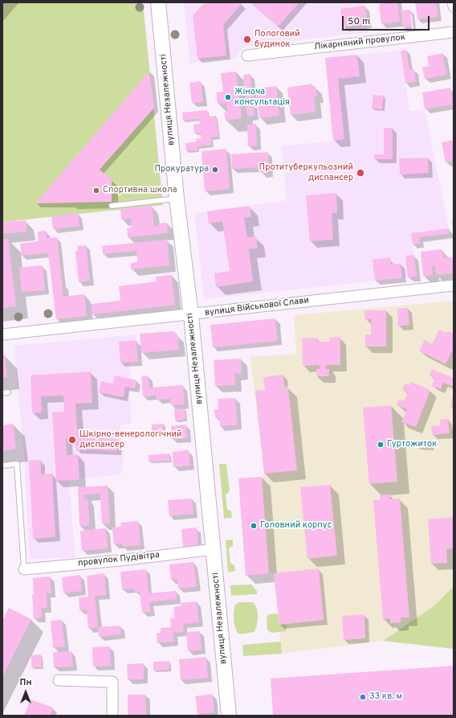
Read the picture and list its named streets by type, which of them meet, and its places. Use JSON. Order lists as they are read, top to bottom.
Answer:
{
  "streets": {
    "street": [
      "Лікарняний провулок",
      "вулиця Незалежності",
      "вулиця Військової Слави",
      "провулок Пудівітра"
    ]
  },
  "crossings": [
    ["вулиця Незалежності", "вулиця Військової Слави"],
    ["вулиця Незалежності", "провулок Пудівітра"]
  ],
  "places": [
    "Пологовий будинок",
    "Жіноча консультація",
    "Прокуратура",
    "Протитуберкульозний диспансер",
    "Спортивна школа",
    "Шкірно-венерологічний диспансер",
    "Гуртожиток",
    "Головний корпус",
    "33 кв. м"
  ],
  "scale_bar": "50 m",
  "north": "top"
}
